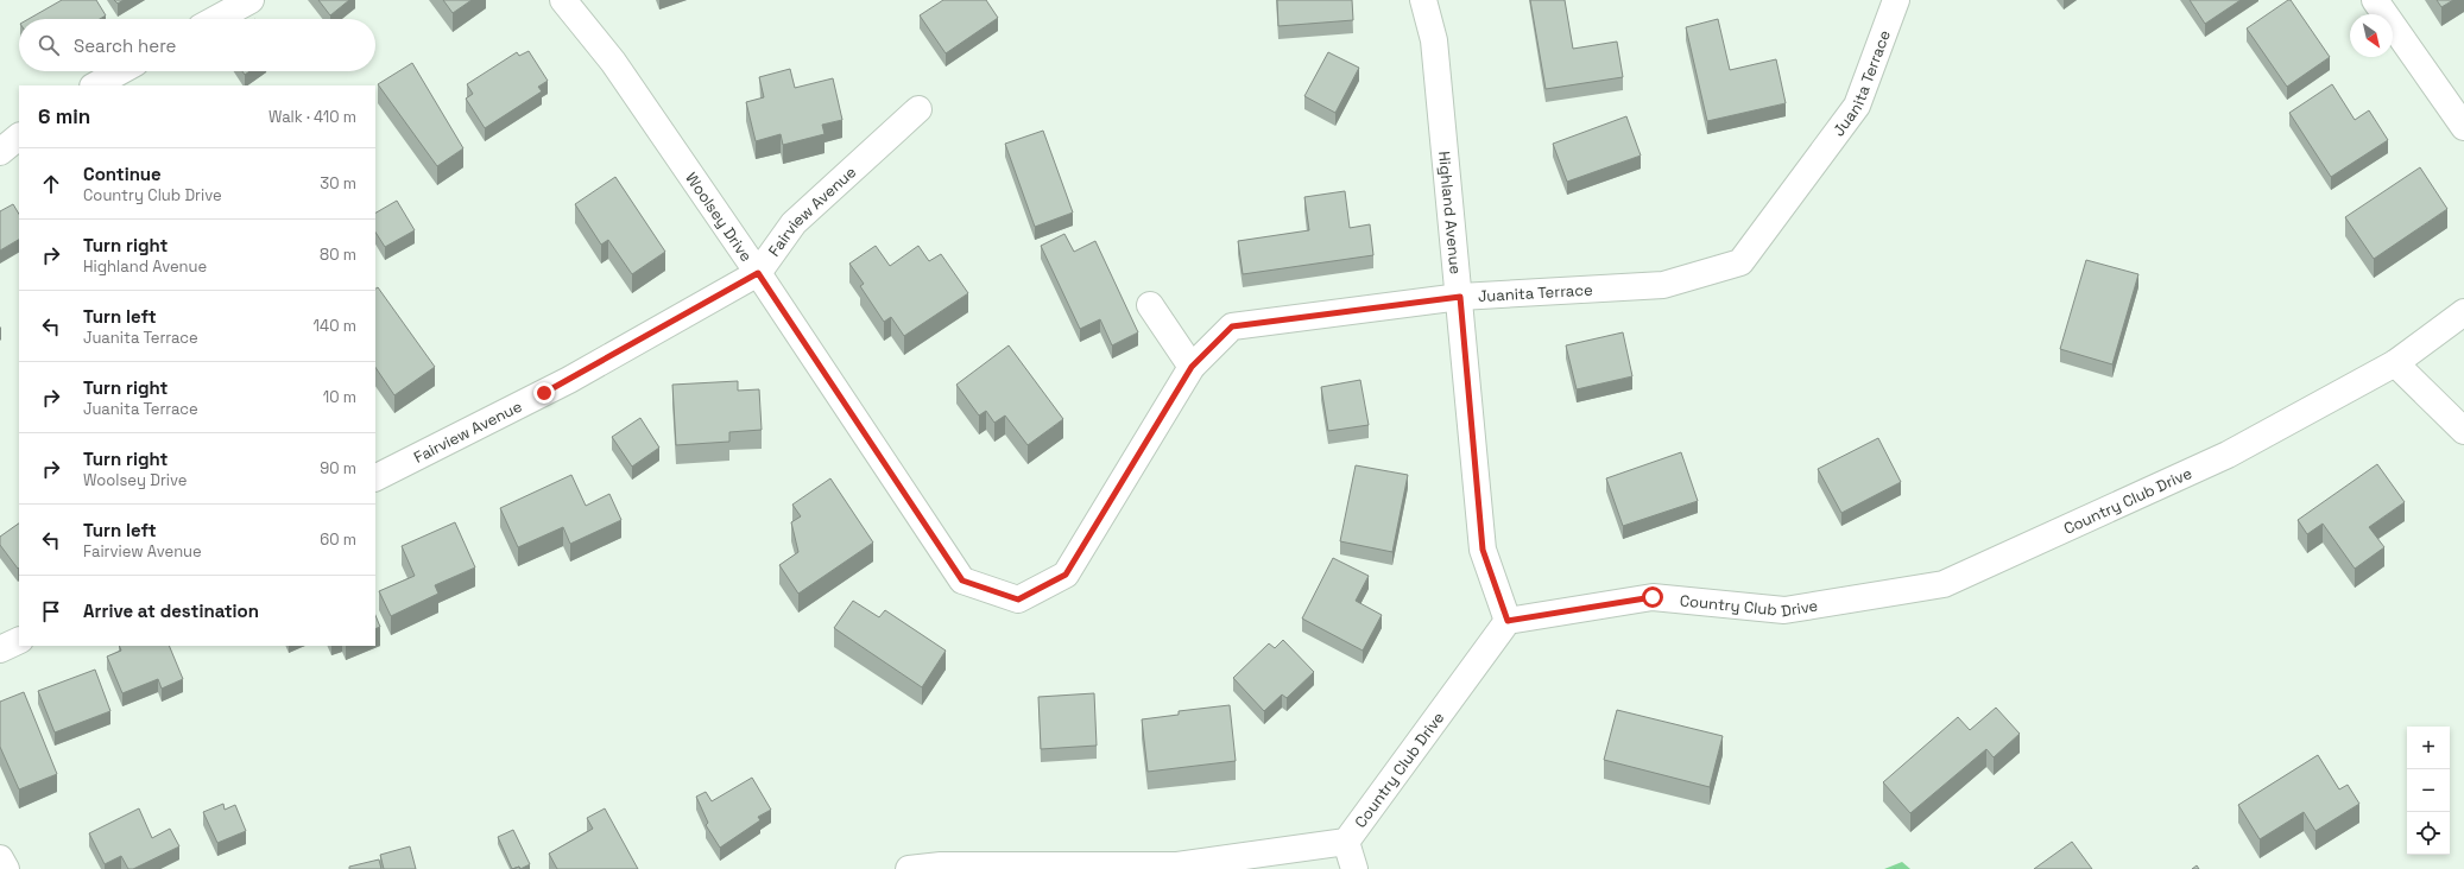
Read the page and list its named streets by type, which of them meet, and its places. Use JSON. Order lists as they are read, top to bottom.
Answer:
{
  "streets": {
    "street": [
      "Juanita Terrace",
      "Fairview Avenue",
      "Highland Avenue",
      "Woolsey Drive",
      "Country Club Drive"
    ]
  },
  "crossings": [
    ["Juanita Terrace", "Highland Avenue"],
    ["Juanita Terrace", "Woolsey Drive"],
    ["Fairview Avenue", "Woolsey Drive"],
    ["Highland Avenue", "Country Club Drive"]
  ],
  "north": "bottom right",
  "page": {
    "search": "Search here",
    "heading": ["6 min", "Walk · 410 m"],
    "list": [
      ["Continue", "Country Club Drive", "30 m"],
      ["Turn right", "Highland Avenue", "80 m"],
      ["Turn left", "Juanita Terrace", "140 m"],
      ["Turn right", "Juanita Terrace", "10 m"],
      ["Turn right", "Woolsey Drive", "90 m"],
      ["Turn left", "Fairview Avenue", "60 m"],
      "Arrive at destination"
    ],
    "map_buttons": ["+", "−"]
  }
}
